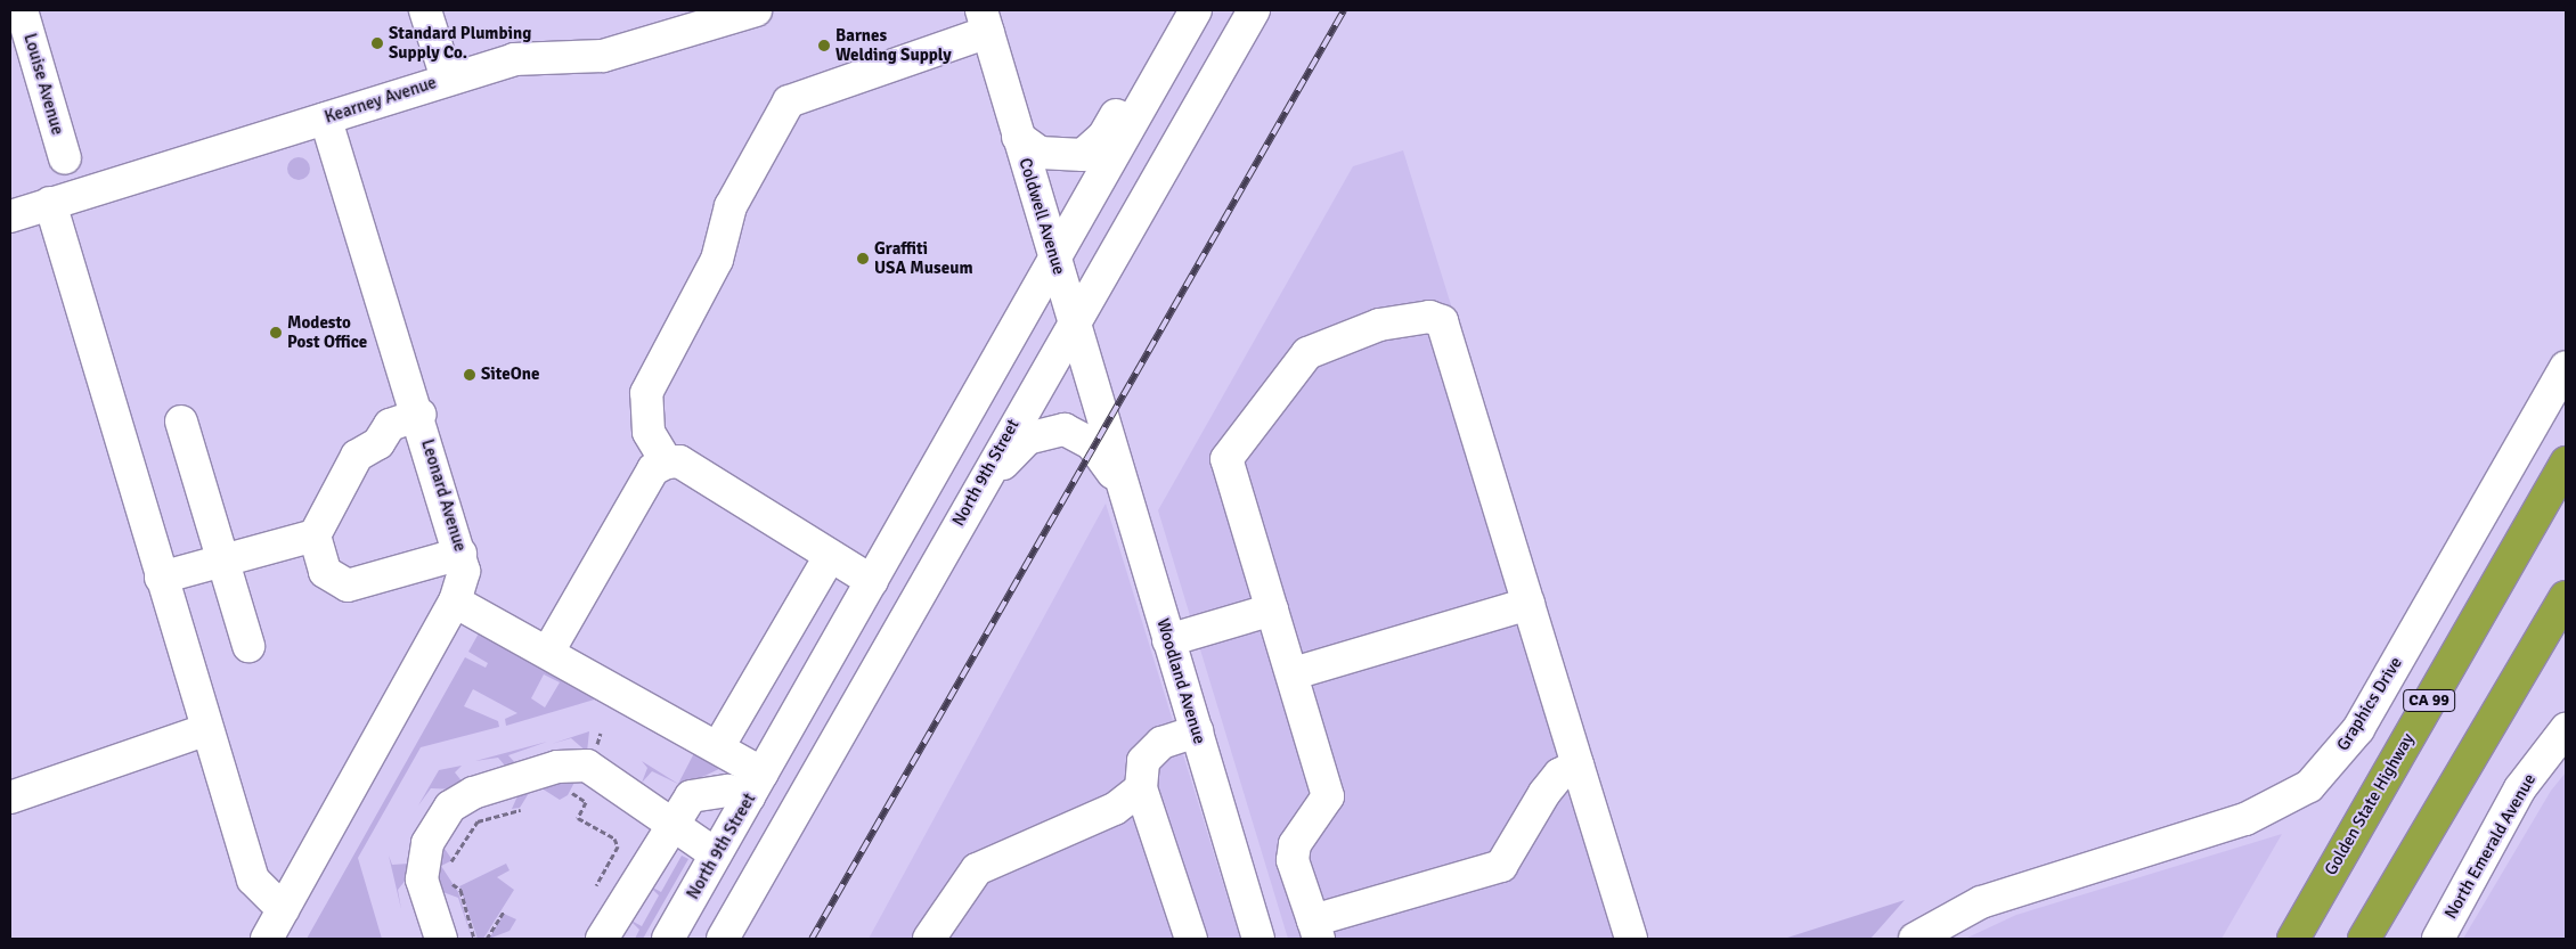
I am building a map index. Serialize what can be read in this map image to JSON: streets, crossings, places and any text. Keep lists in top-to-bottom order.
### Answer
{
  "streets": {
    "highway": ["CA 99", "Golden State Highway"],
    "street": [
      "Louise Avenue",
      "Kearney Avenue",
      "Coldwell Avenue",
      "North 9th Street",
      "Leonard Avenue",
      "Woodland Avenue",
      "Graphics Drive",
      "North Emerald Avenue"
    ]
  },
  "crossings": [
    ["Kearney Avenue", "Leonard Avenue"],
    ["Coldwell Avenue", "North 9th Street"],
    ["Coldwell Avenue", "Woodland Avenue"]
  ],
  "places": [
    "Standard Plumbing Supply Co.",
    "Barnes Welding Supply",
    "Graffiti USA Museum",
    "Modesto Post Office",
    "SiteOne"
  ]
}
